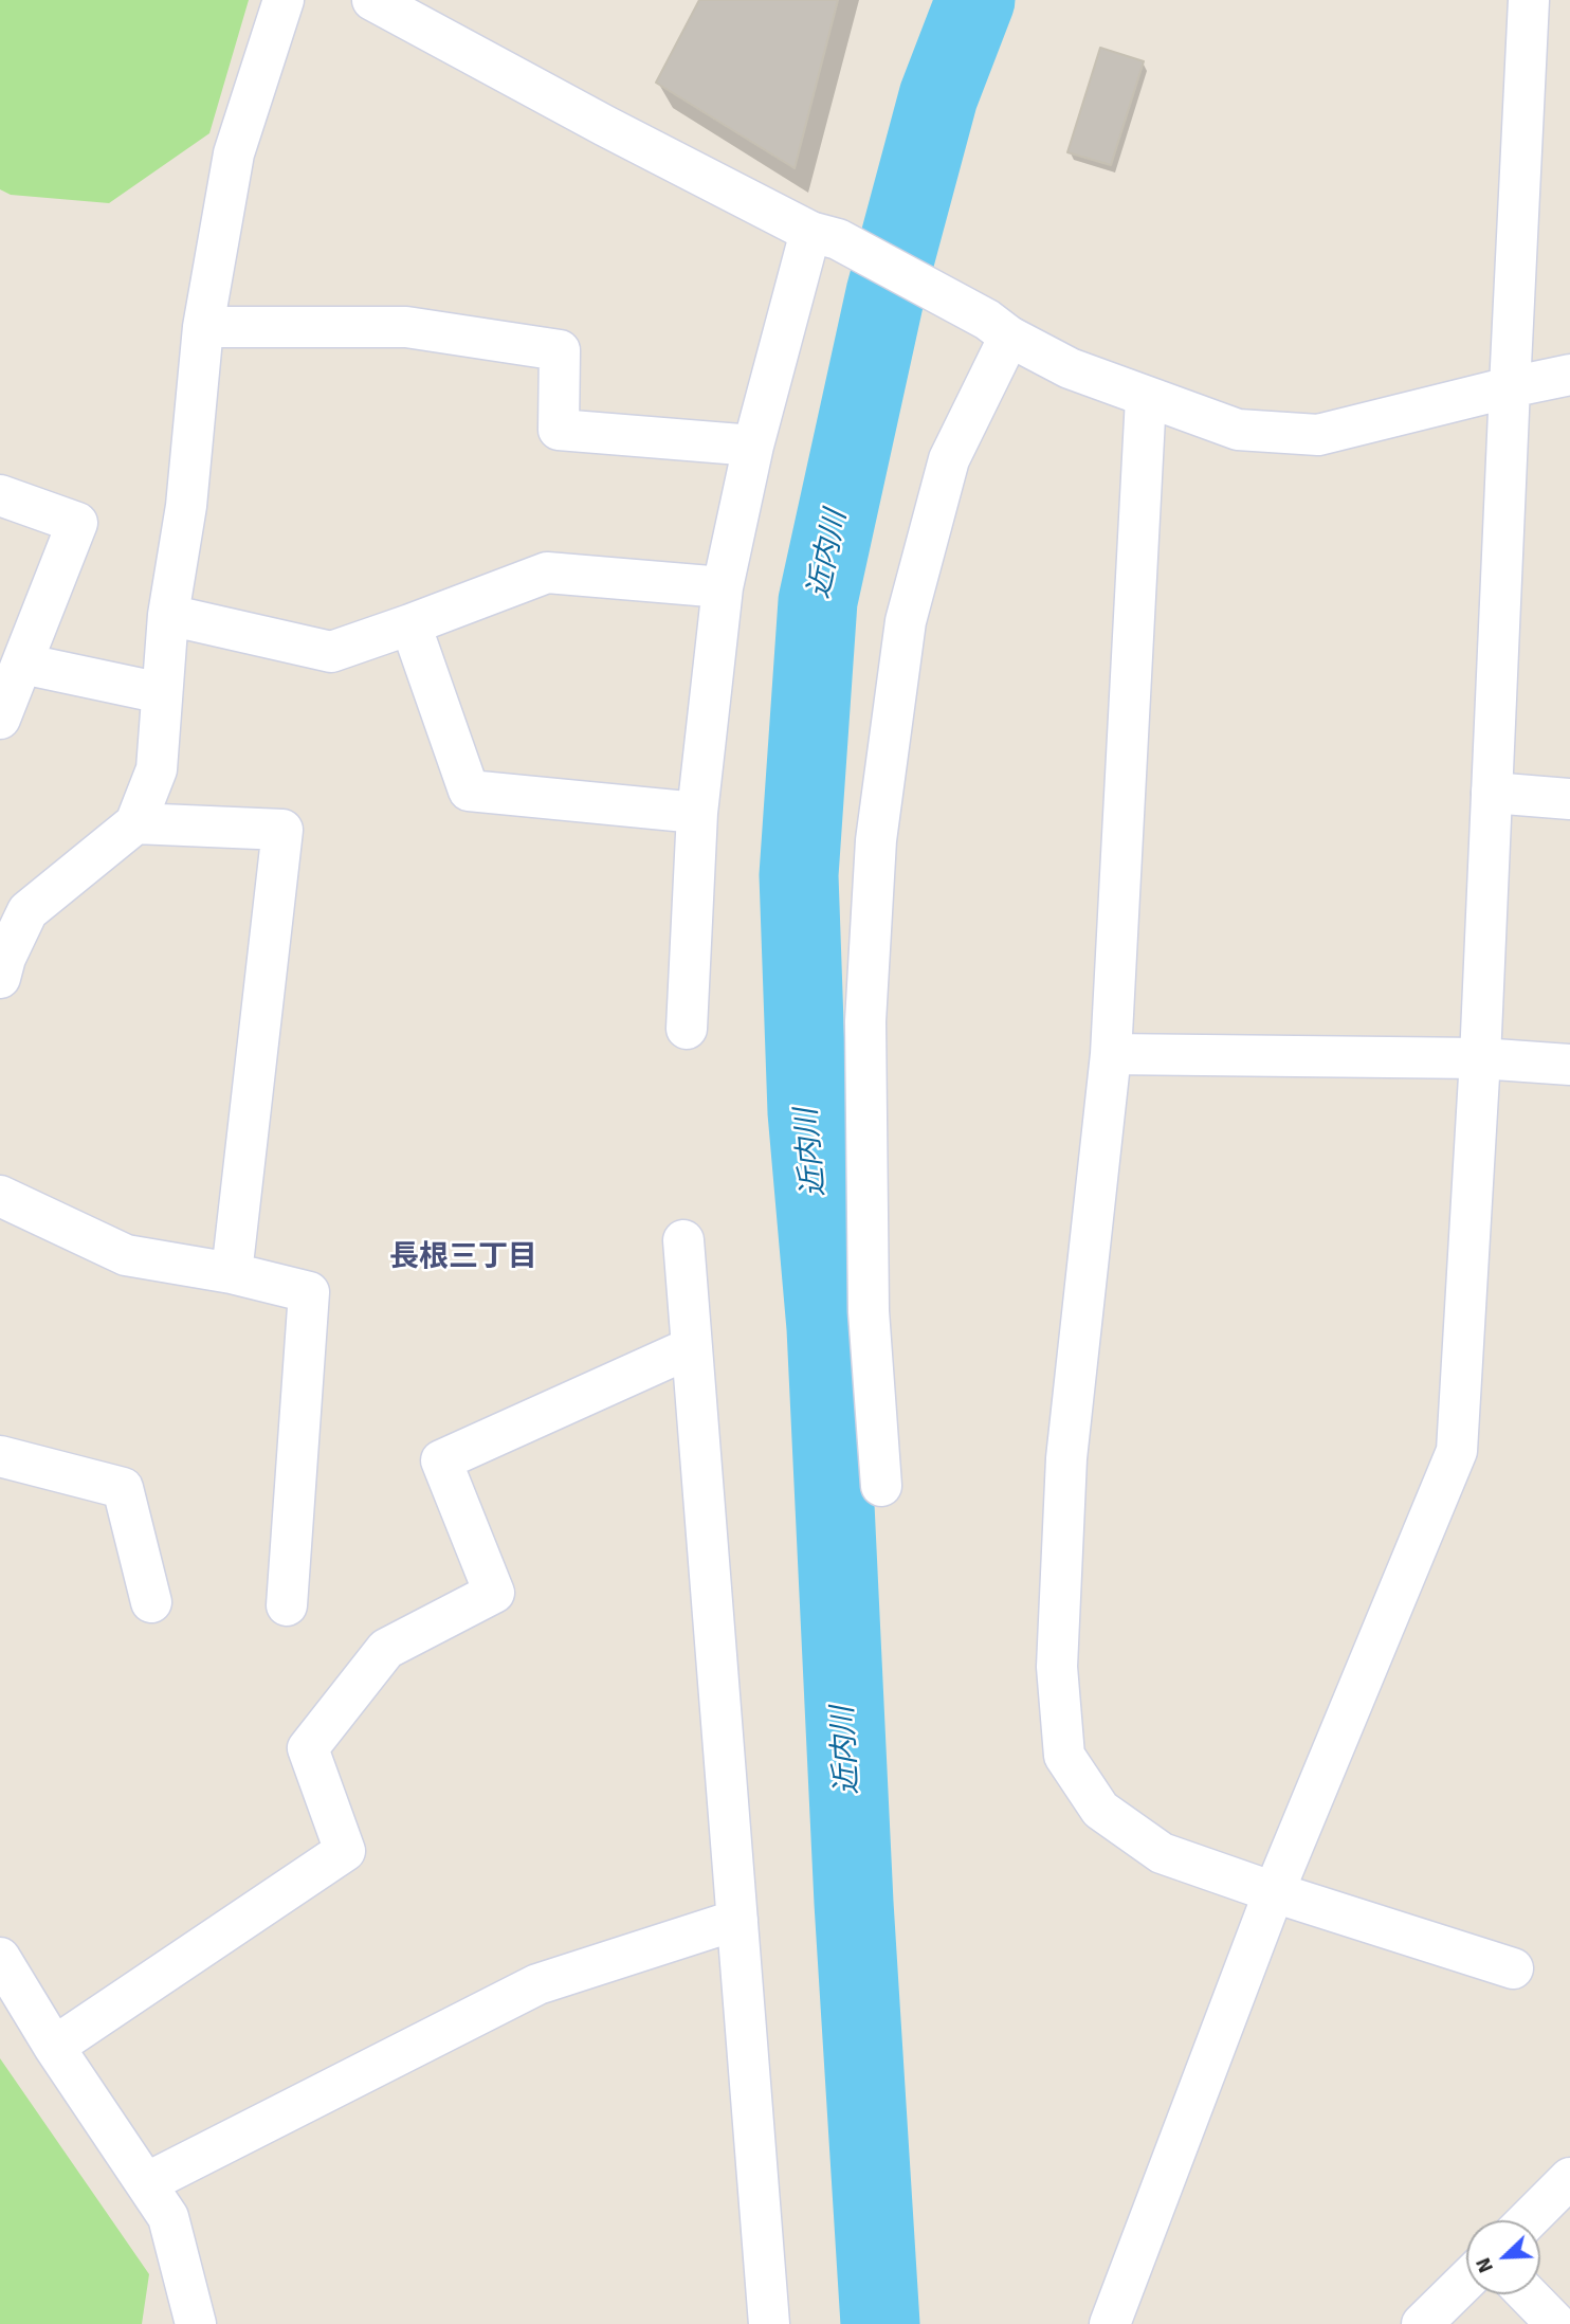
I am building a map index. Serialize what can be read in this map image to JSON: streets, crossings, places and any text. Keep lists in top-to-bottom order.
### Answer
{
  "districts": ["長根三丁目"],
  "water": ["近内川"],
  "north": "bottom left"
}
